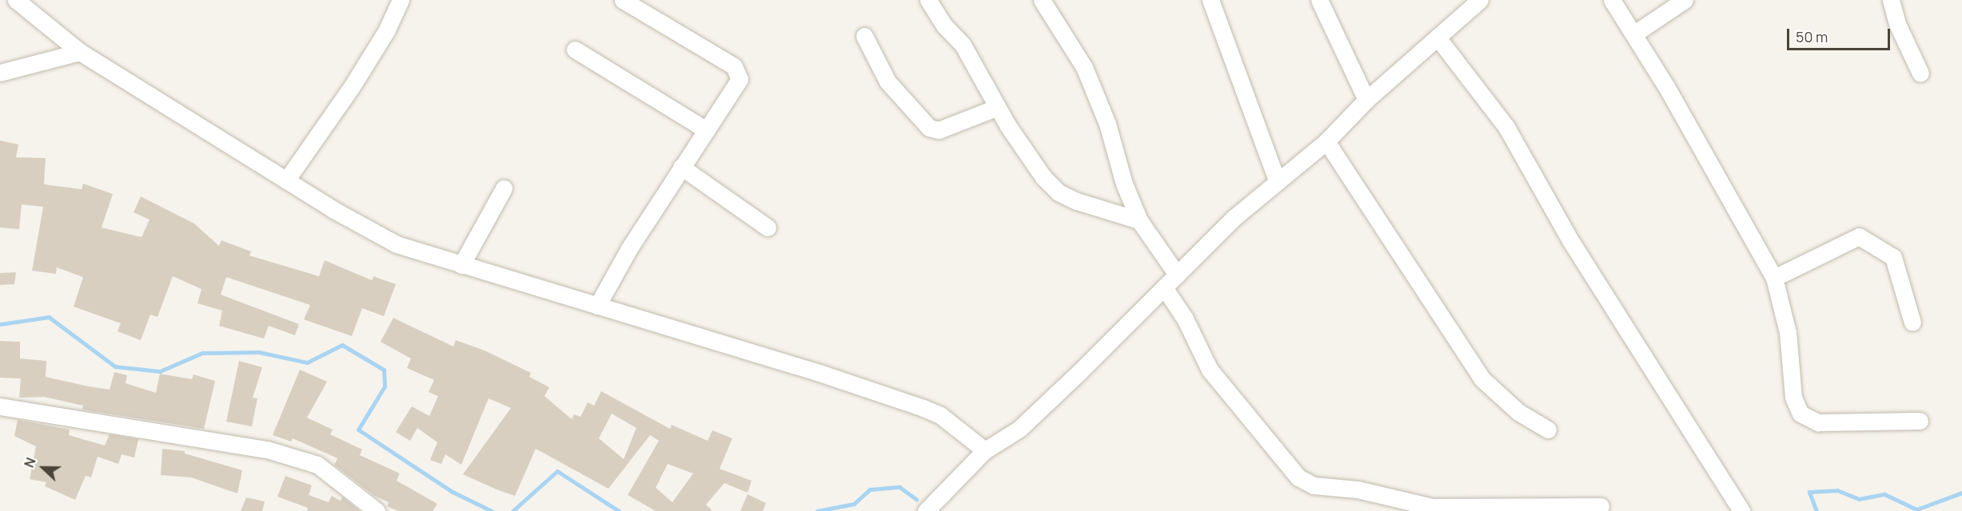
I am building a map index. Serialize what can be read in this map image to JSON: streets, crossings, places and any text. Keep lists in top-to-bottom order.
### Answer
{
  "scale_bar": "50 m",
  "north": "left"
}
